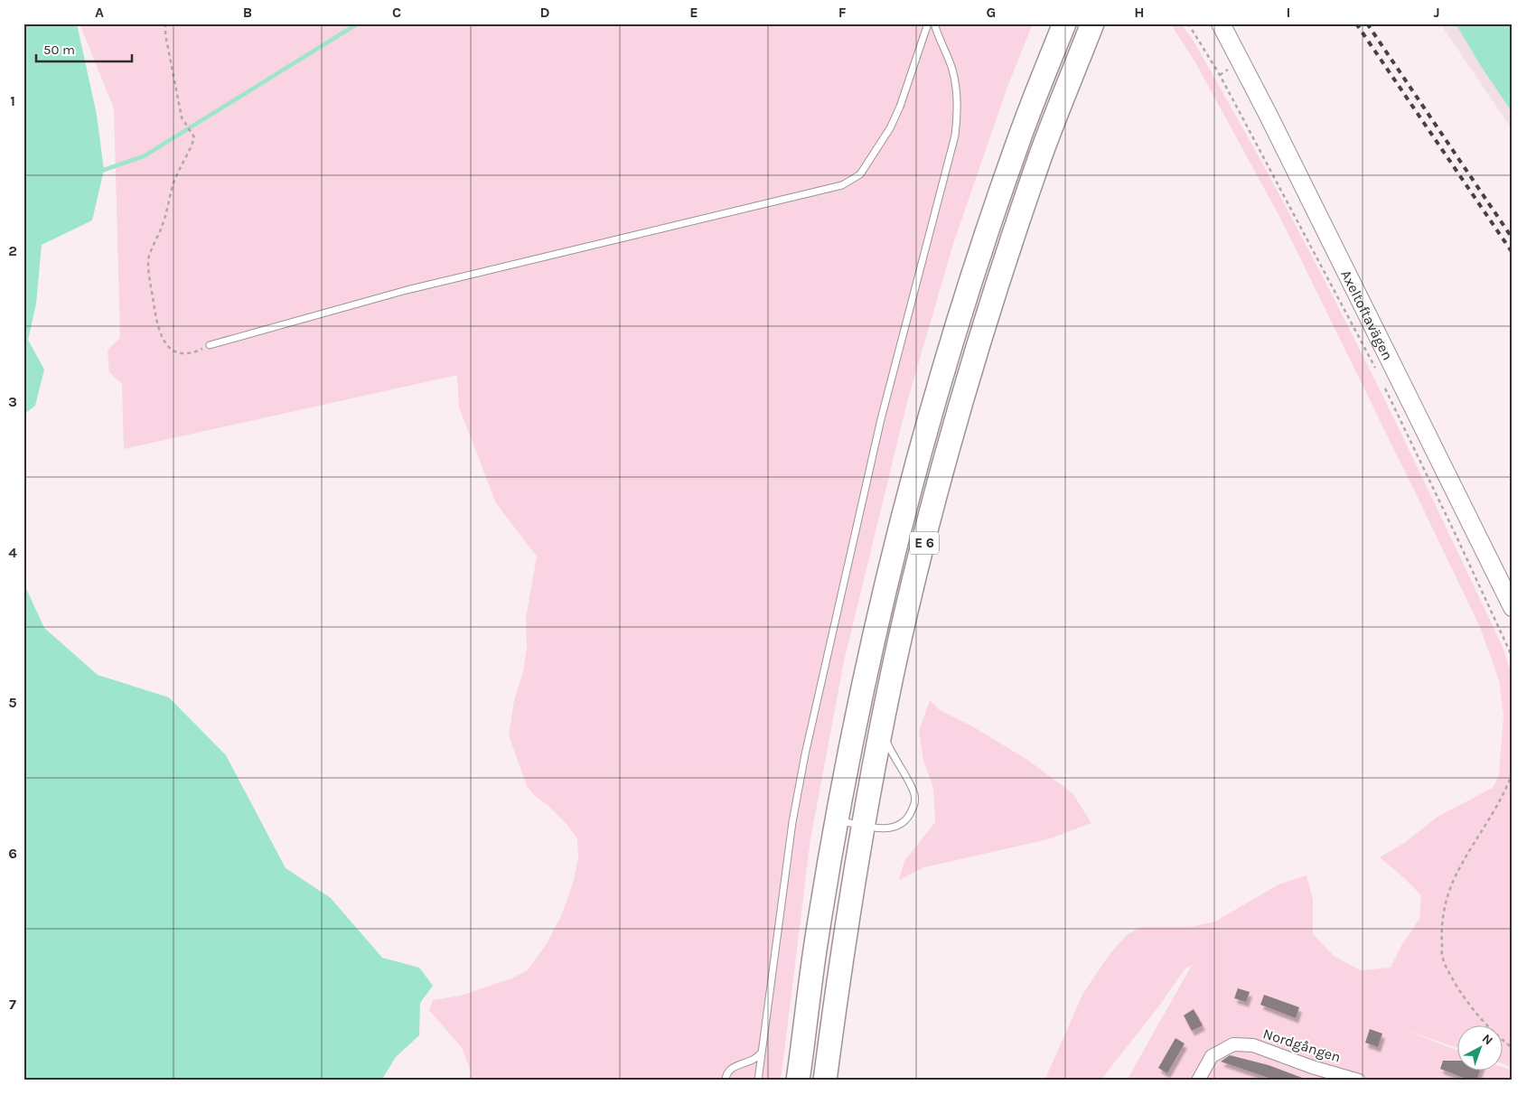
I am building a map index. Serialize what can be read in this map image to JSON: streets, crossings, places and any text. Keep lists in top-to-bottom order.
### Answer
{
  "streets": {
    "highway": ["E 6"],
    "main road": ["Axeltoftavägen"],
    "street": ["Nordgången"]
  },
  "scale_bar": "50 m",
  "north": "top right",
  "grid": {
    "columns": [
      "A",
      "B",
      "C",
      "D",
      "E",
      "F",
      "G",
      "H",
      "I",
      "J"
    ],
    "rows": [
      "1",
      "2",
      "3",
      "4",
      "5",
      "6",
      "7"
    ]
  }
}
